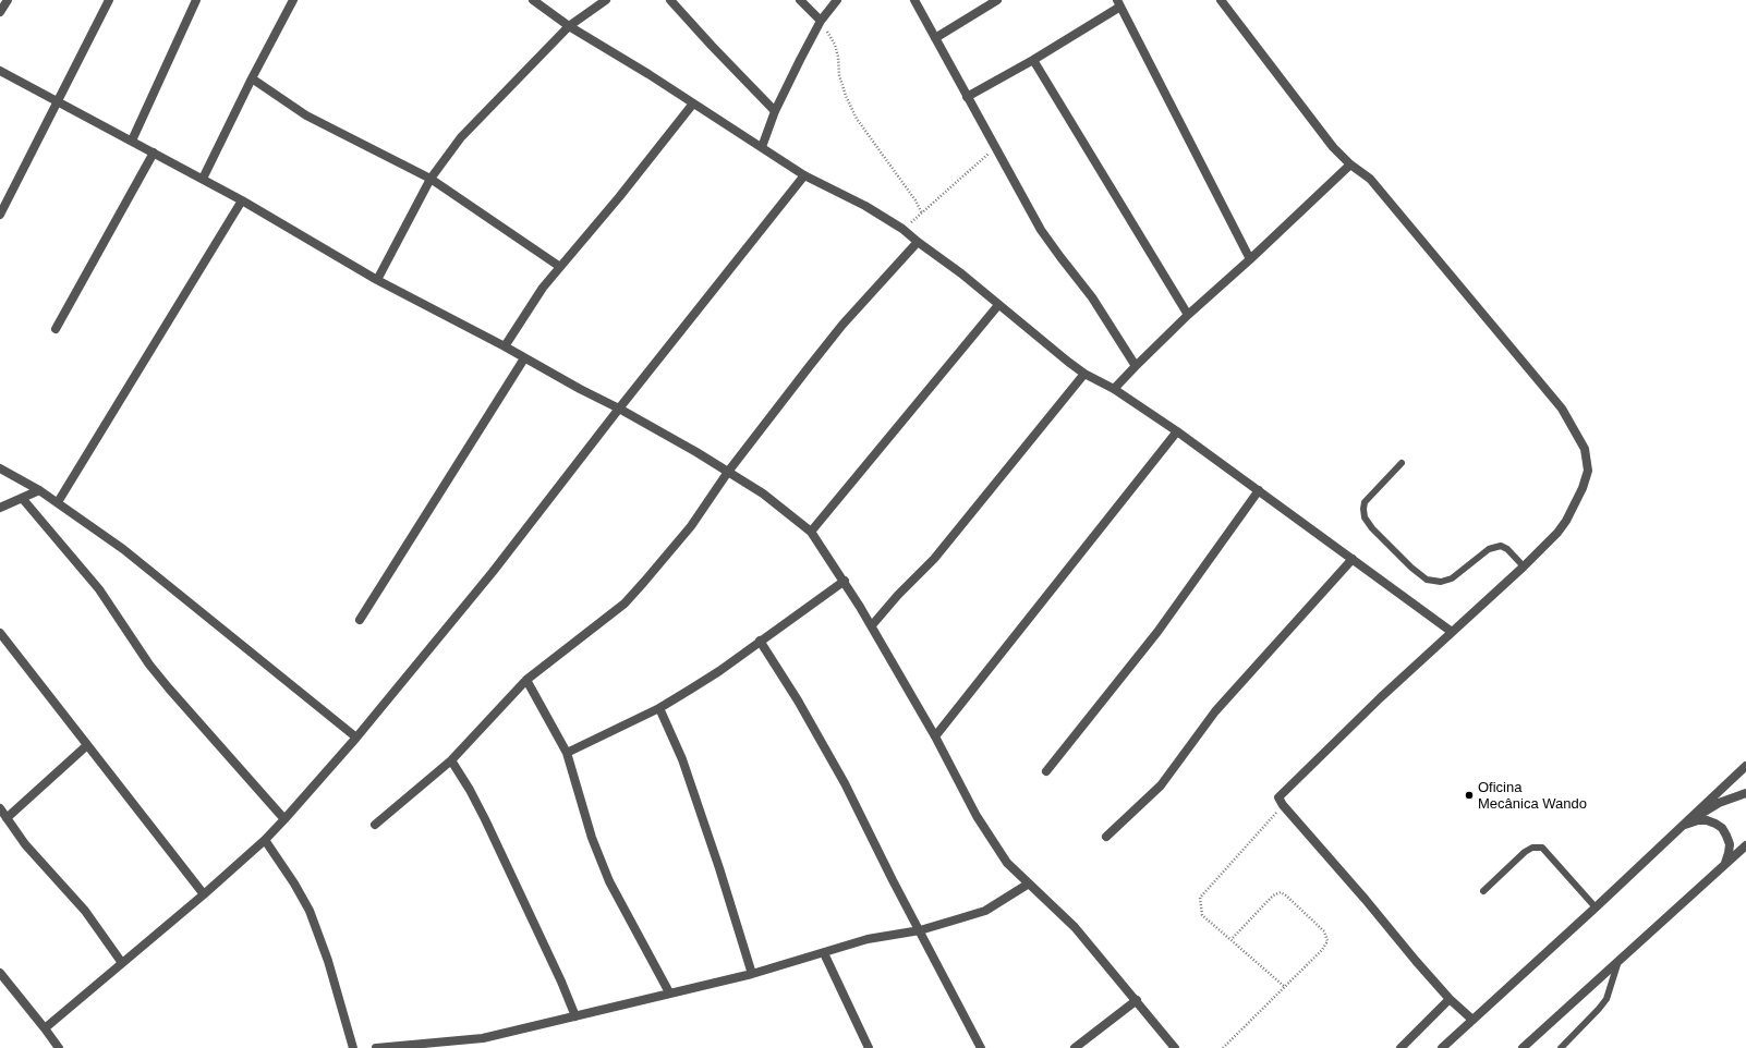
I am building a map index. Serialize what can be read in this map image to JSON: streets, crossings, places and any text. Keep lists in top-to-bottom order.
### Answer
{
  "places": ["Oficina Mecânica Wando"]
}
